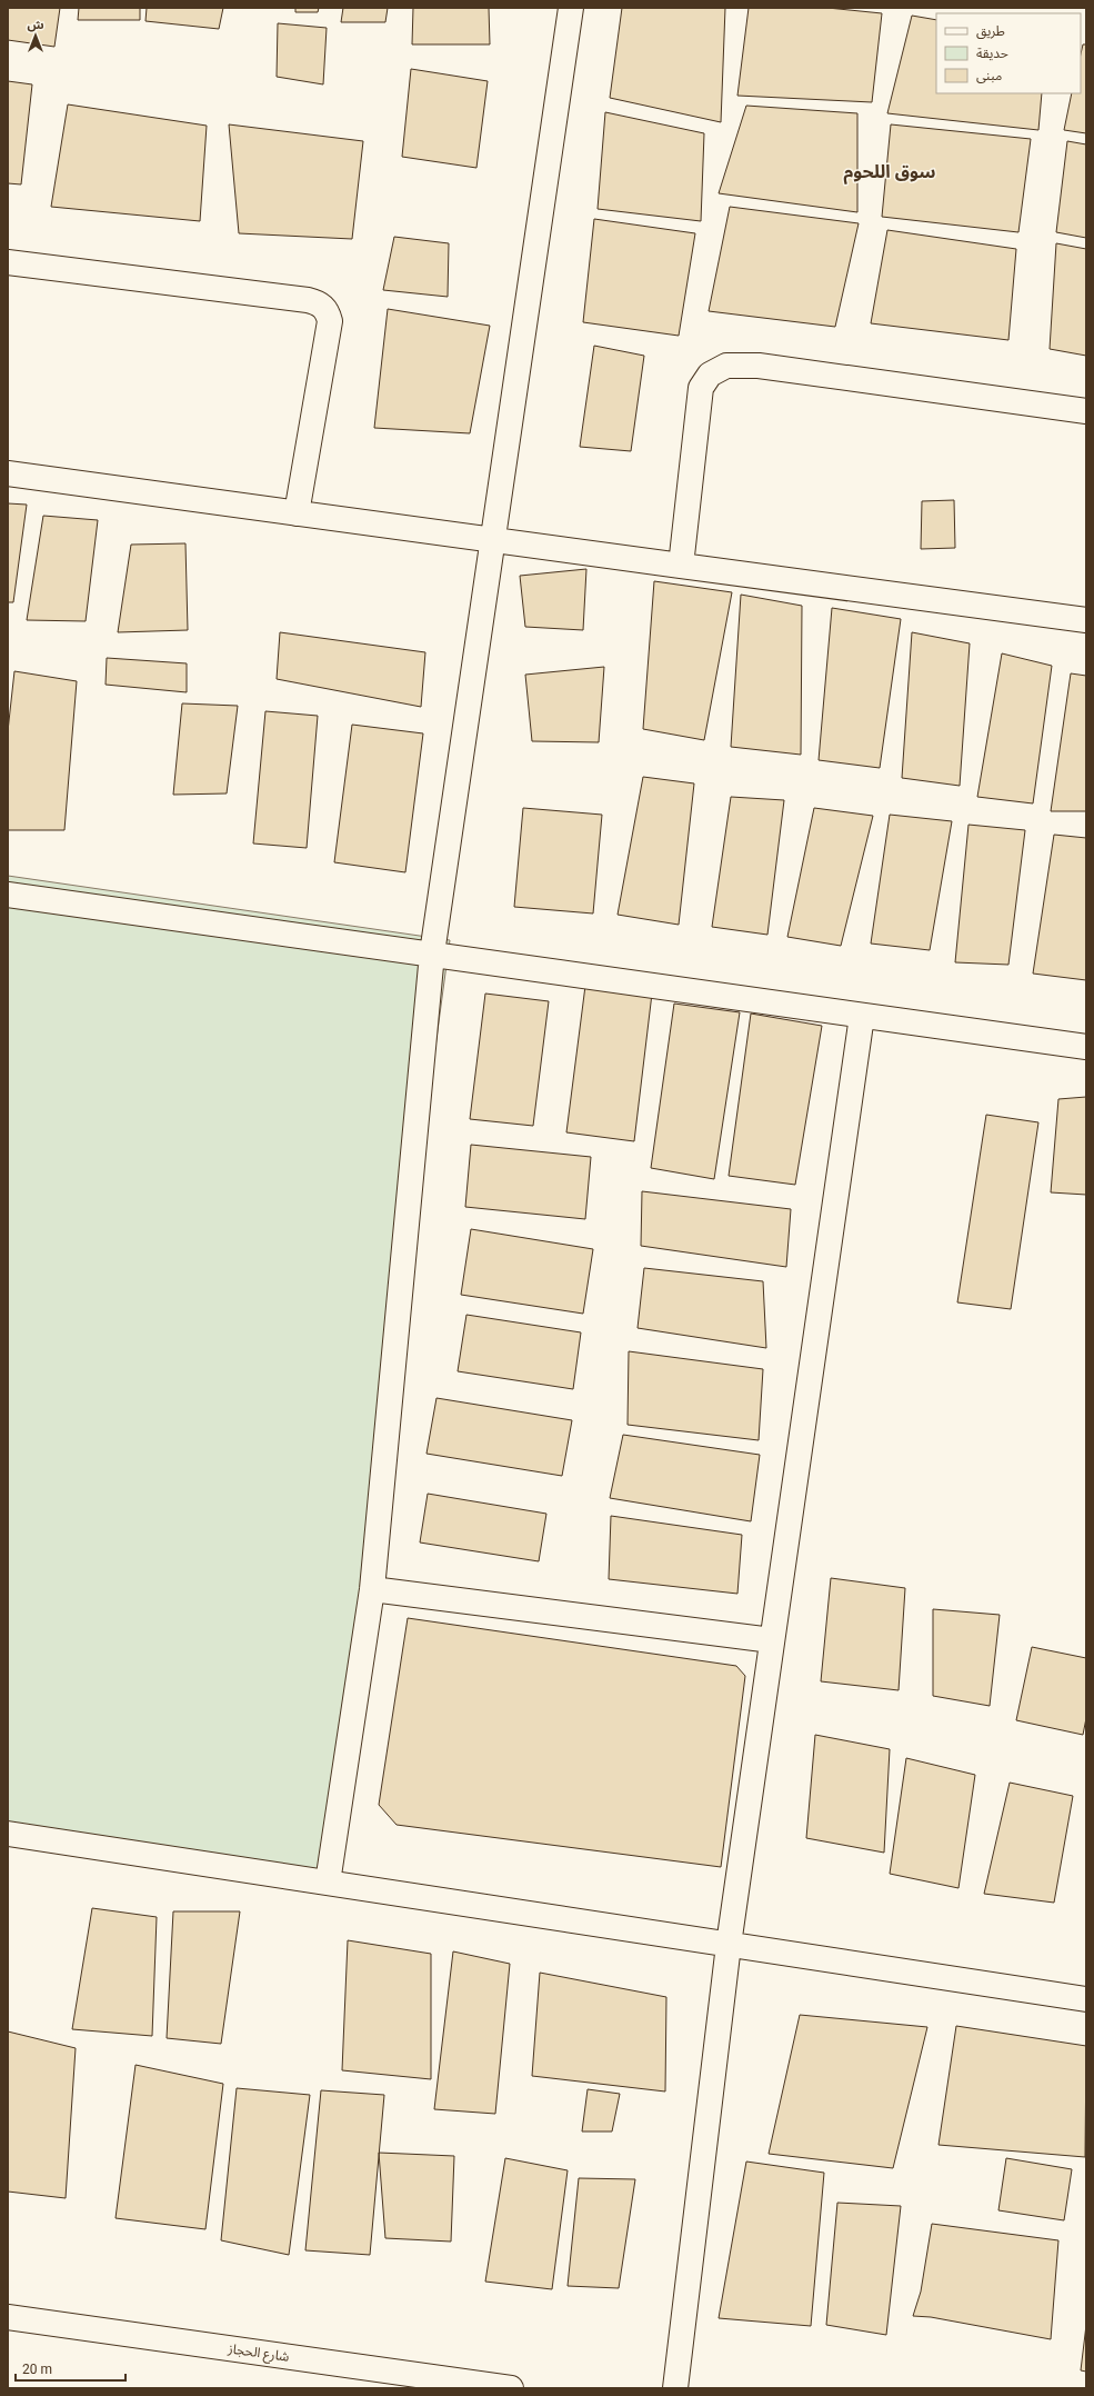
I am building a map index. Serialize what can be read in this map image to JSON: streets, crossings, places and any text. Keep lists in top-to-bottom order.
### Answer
{
  "streets": {
    "street": ["شارع الحجاز"]
  },
  "districts": ["سوق اللحوم"],
  "legend": ["طريق", "حديقة", "مبنى"],
  "scale_bar": "20 m",
  "north": "top"
}
